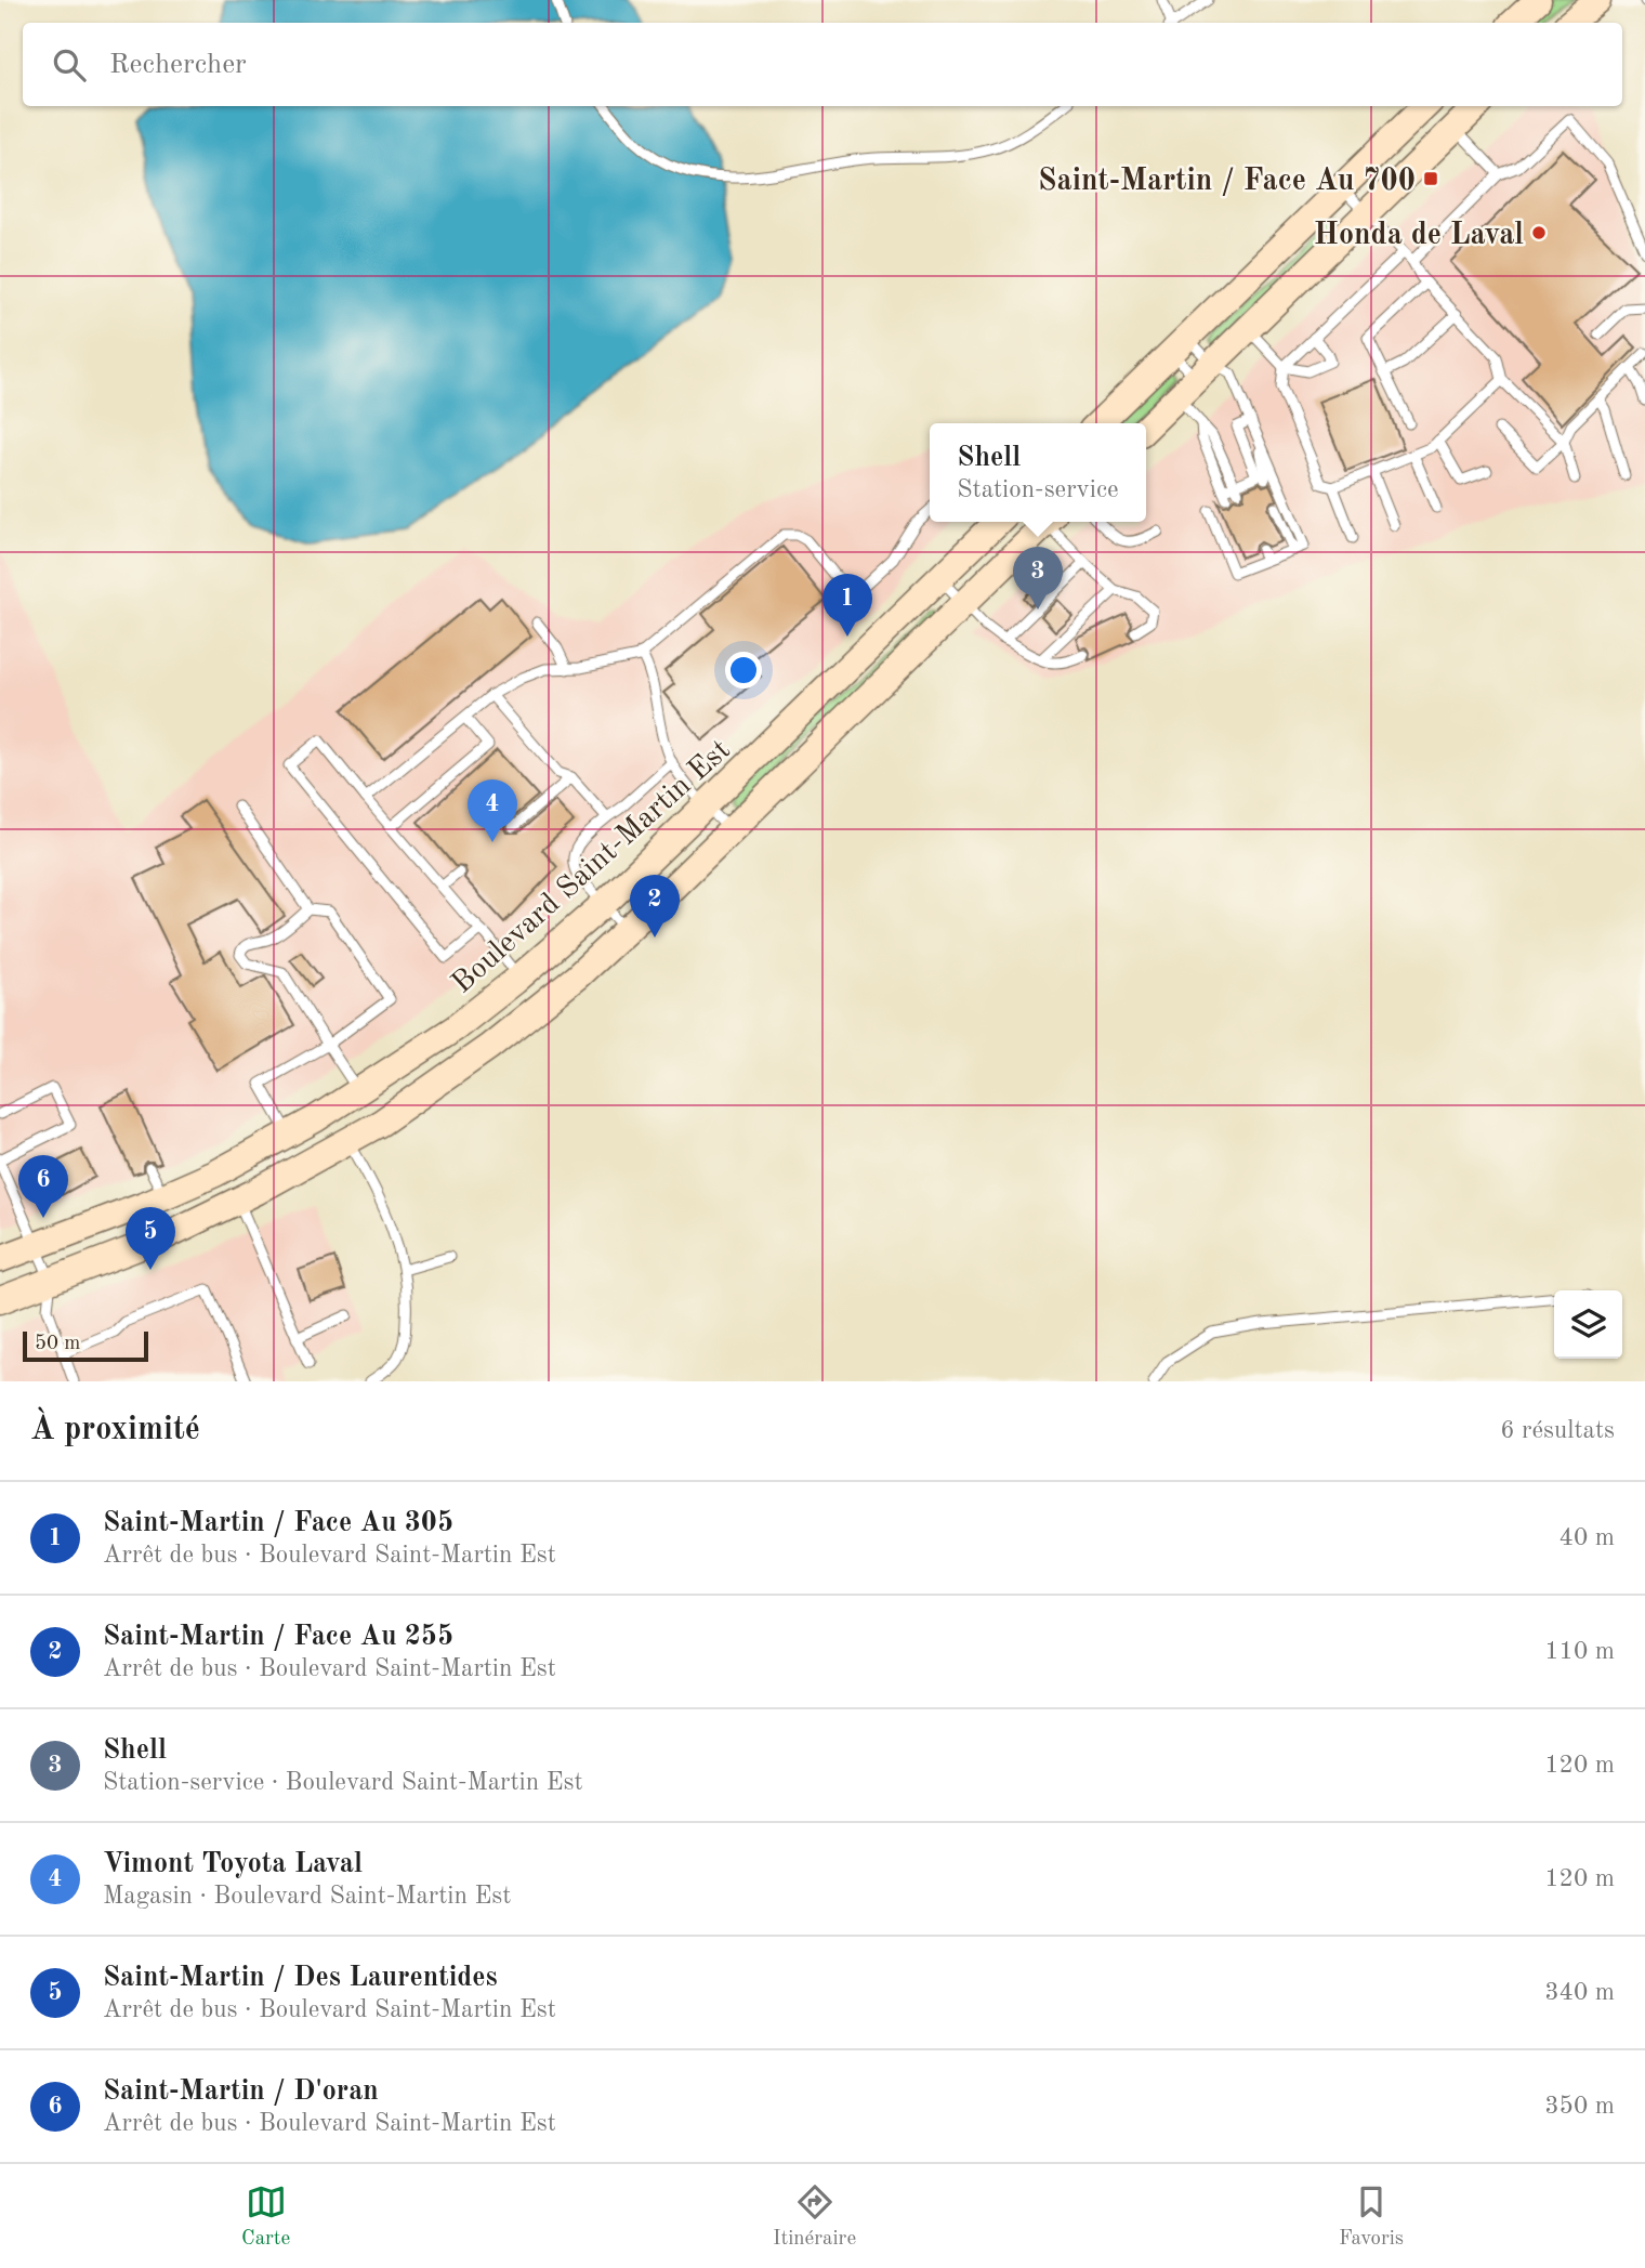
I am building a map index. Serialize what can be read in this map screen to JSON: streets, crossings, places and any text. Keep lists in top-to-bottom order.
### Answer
{
  "streets": {
    "main road": ["Boulevard Saint-Martin Est"]
  },
  "places": {
    "transit": ["Saint-Martin / Face Au 700"],
    "other": ["Honda de Laval"]
  },
  "scale_bar": "50 m",
  "page": {
    "search": "Rechercher",
    "popup": ["Shell", "Station-service"],
    "pins": [
      "3",
      "1",
      "4",
      "2",
      "6",
      "5"
    ],
    "scale": "50 m",
    "heading": ["À proximité", "6 résultats"],
    "list": [
      {
        "mark": "1",
        "name": "Saint-Martin / Face Au 305",
        "note": "Arrêt de bus · Boulevard Saint-Martin Est",
        "value": "40 m"
      },
      {
        "mark": "2",
        "name": "Saint-Martin / Face Au 255",
        "note": "Arrêt de bus · Boulevard Saint-Martin Est",
        "value": "110 m"
      },
      {
        "mark": "3",
        "name": "Shell",
        "note": "Station-service · Boulevard Saint-Martin Est",
        "value": "120 m"
      },
      {
        "mark": "4",
        "name": "Vimont Toyota Laval",
        "note": "Magasin · Boulevard Saint-Martin Est",
        "value": "120 m"
      },
      {
        "mark": "5",
        "name": "Saint-Martin / Des Laurentides",
        "note": "Arrêt de bus · Boulevard Saint-Martin Est",
        "value": "340 m"
      },
      {
        "mark": "6",
        "name": "Saint-Martin / D'oran",
        "note": "Arrêt de bus · Boulevard Saint-Martin Est",
        "value": "350 m"
      }
    ],
    "nav": ["Carte", "Itinéraire", "Favoris"]
  }
}
